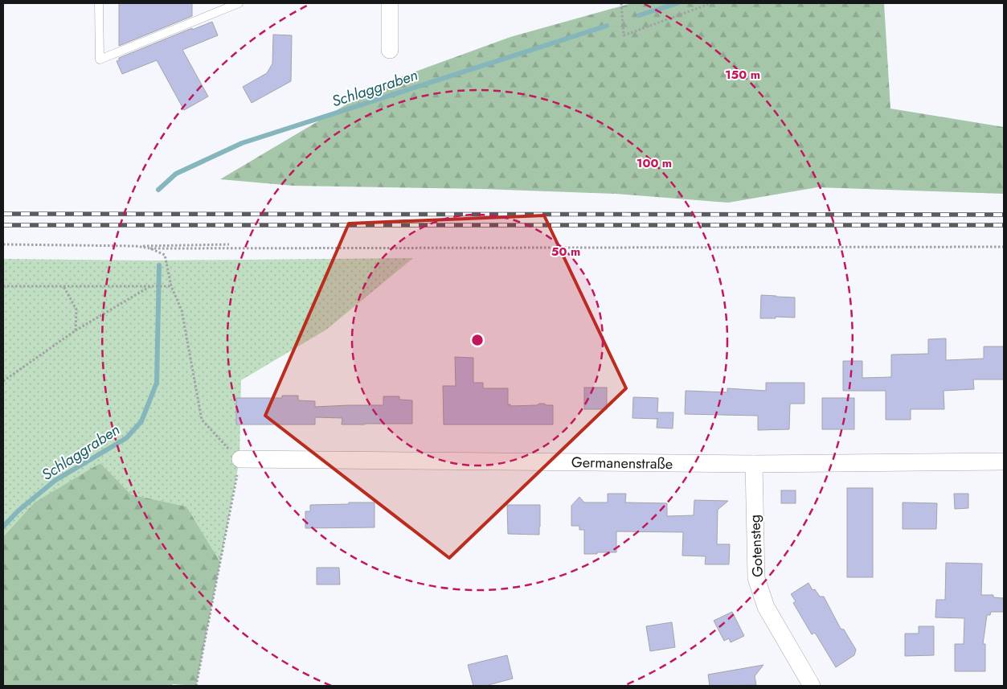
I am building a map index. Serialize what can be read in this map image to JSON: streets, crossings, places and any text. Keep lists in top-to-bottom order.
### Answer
{
  "streets": {
    "street": ["Germanenstraße", "Gotensteg"]
  },
  "crossings": [
    ["Germanenstraße", "Gotensteg"]
  ],
  "water": ["Schlaggraben"],
  "rings": ["150 m", "100 m", "50 m"]
}
